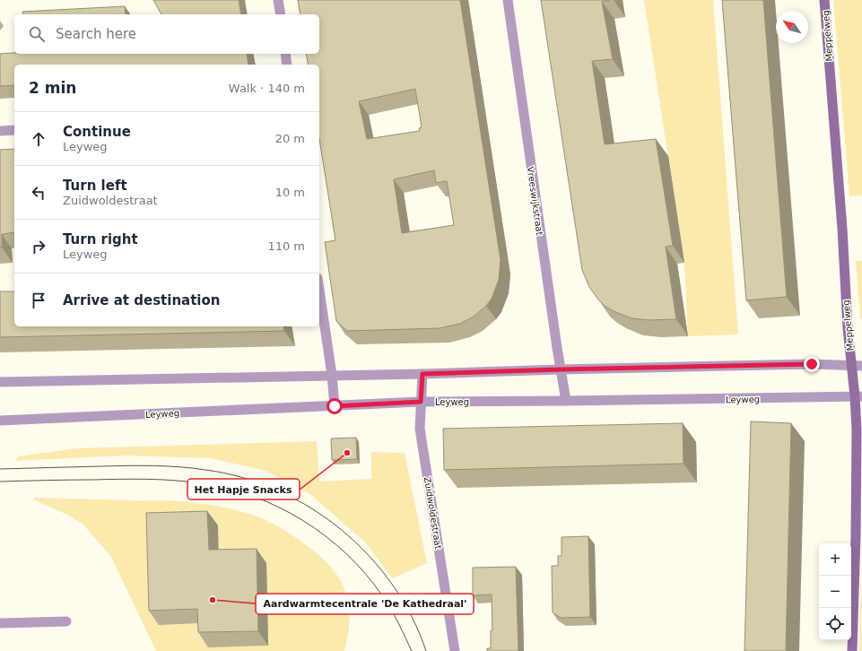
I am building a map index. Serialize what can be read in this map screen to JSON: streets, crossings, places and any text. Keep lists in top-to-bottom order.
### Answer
{
  "streets": {
    "main road": ["Meppelweg"],
    "street": ["Vreeswijkstraat", "Leyweg", "Zuidwoldestraat"]
  },
  "crossings": [
    ["Meppelweg", "Leyweg"],
    ["Vreeswijkstraat", "Leyweg"],
    ["Leyweg", "Zuidwoldestraat"]
  ],
  "places": ["Het Hapje Snacks", "Aardwarmtecentrale 'De Kathedraal'"],
  "north": "top left",
  "page": {
    "search": "Search here",
    "heading": ["2 min", "Walk · 140 m"],
    "list": [
      ["Continue", "Leyweg", "20 m"],
      ["Turn left", "Zuidwoldestraat", "10 m"],
      ["Turn right", "Leyweg", "110 m"],
      "Arrive at destination"
    ],
    "map_buttons": ["+", "−"]
  }
}
